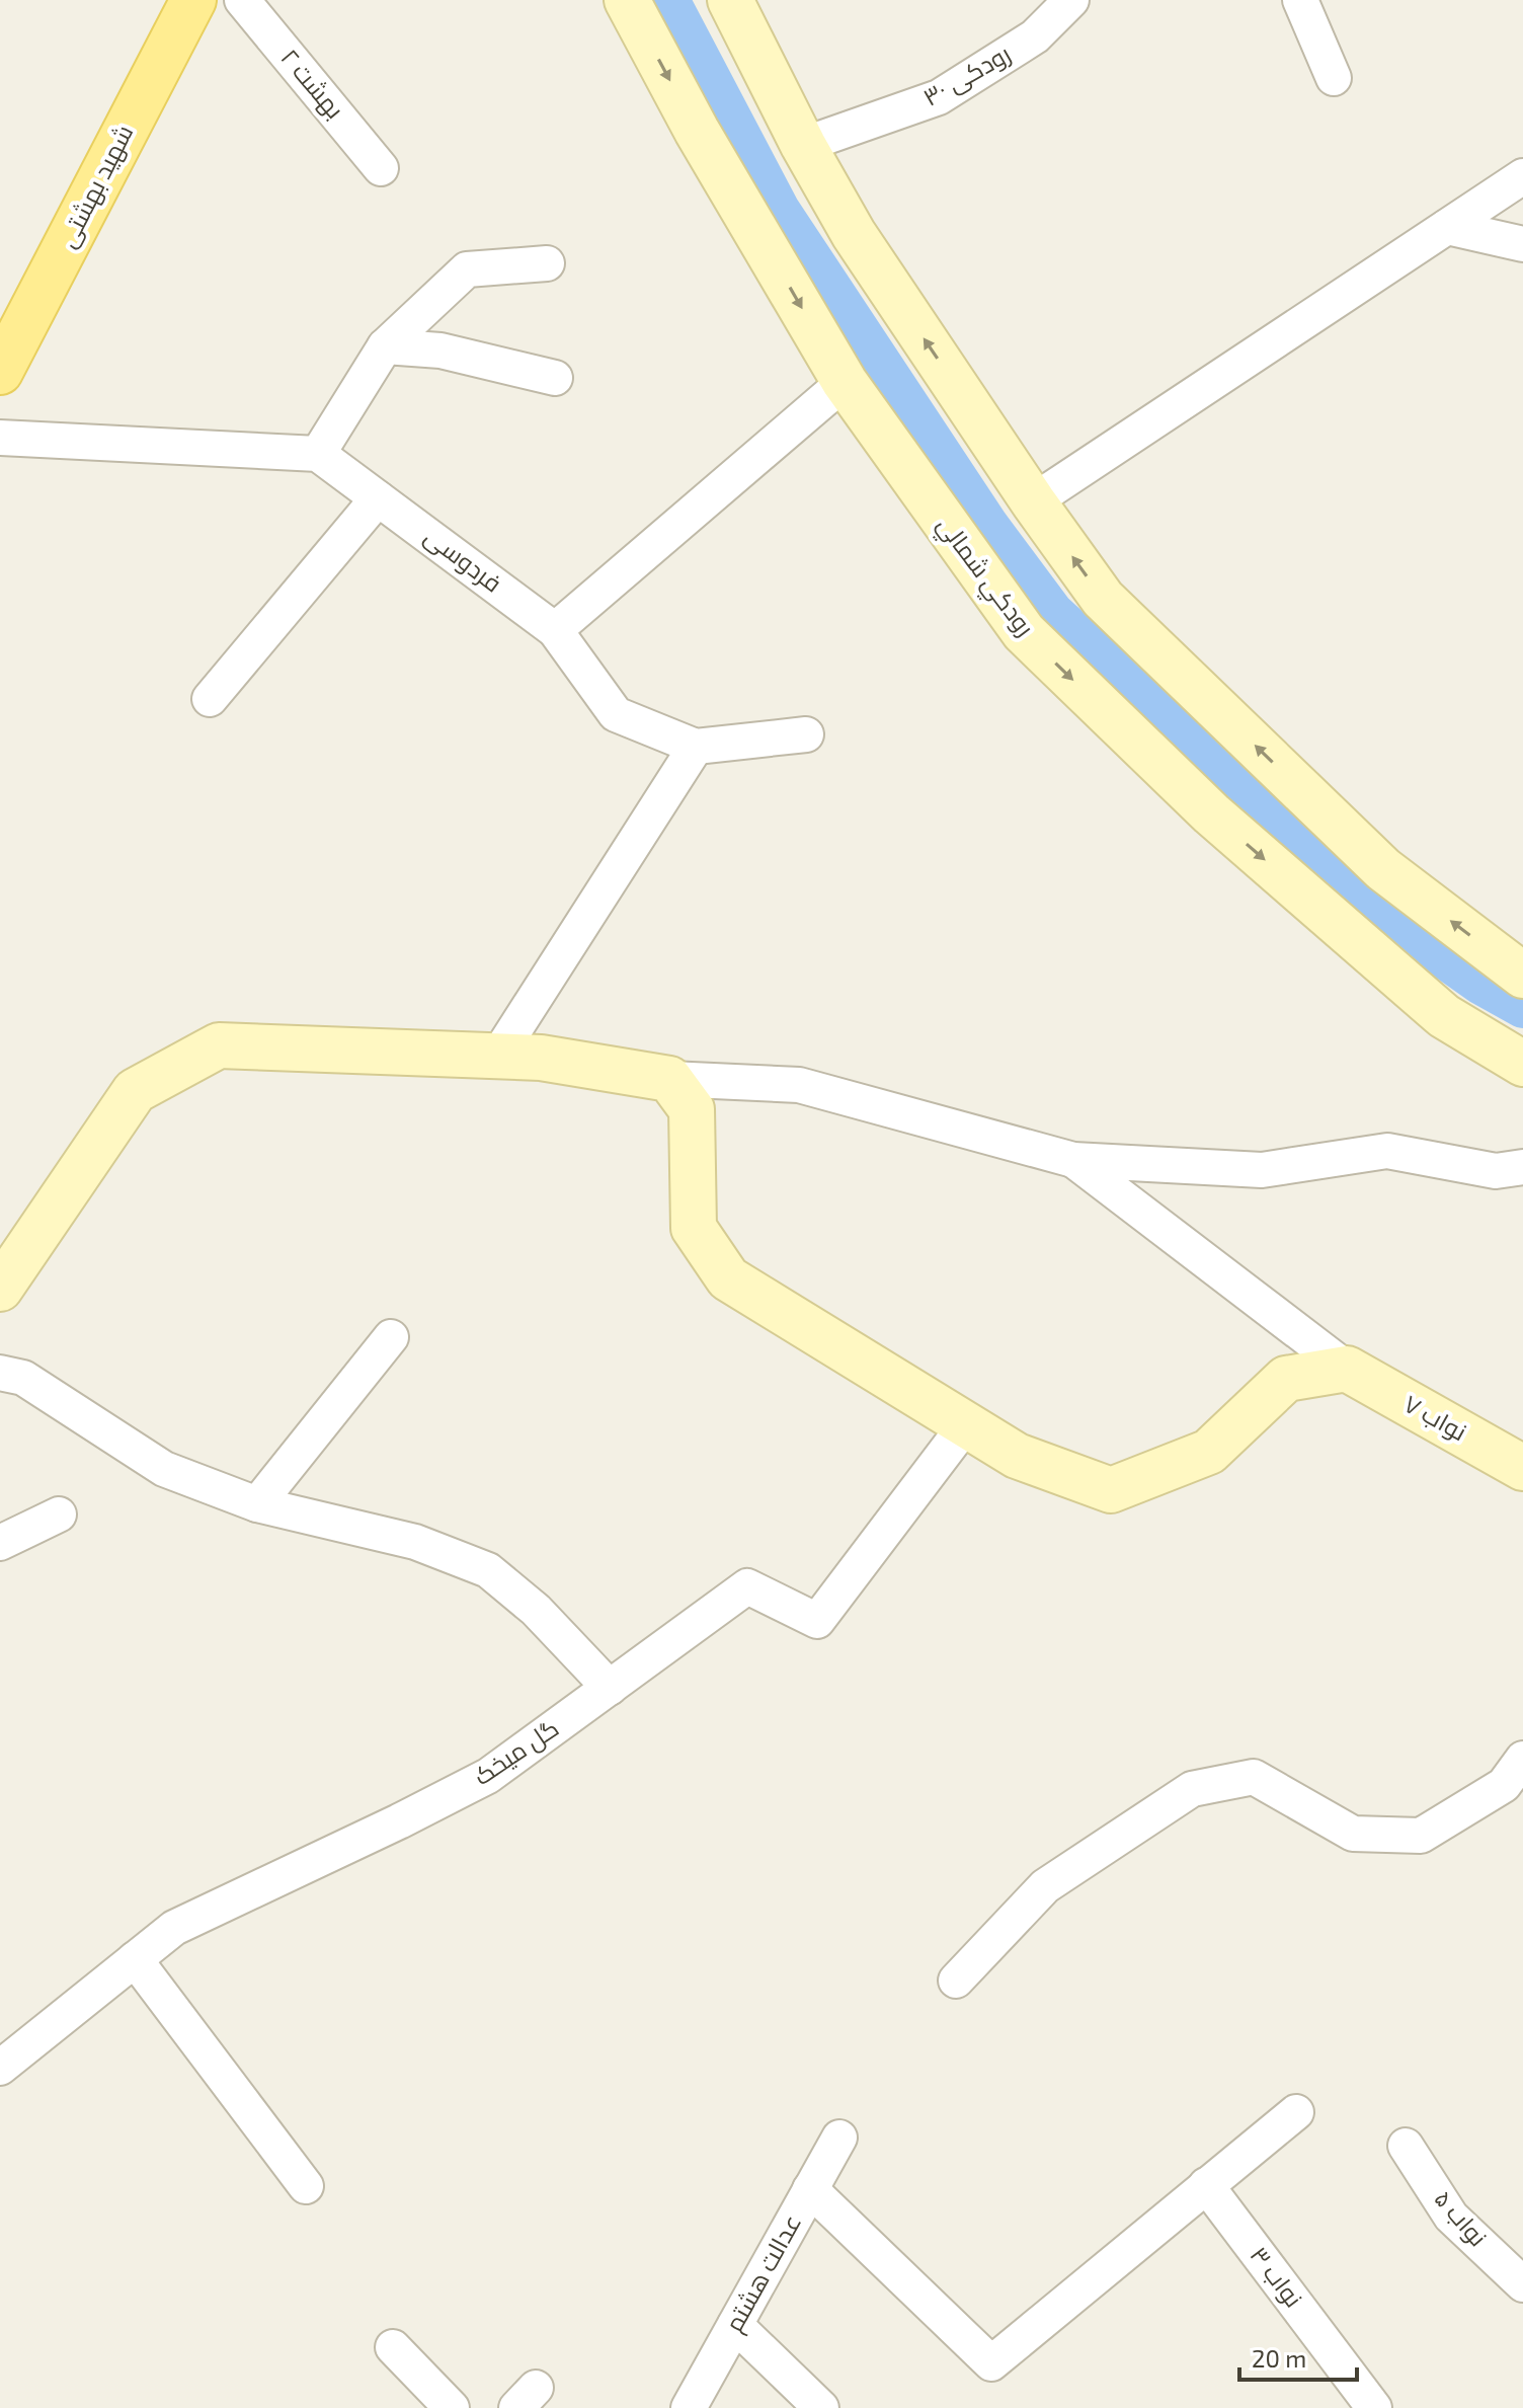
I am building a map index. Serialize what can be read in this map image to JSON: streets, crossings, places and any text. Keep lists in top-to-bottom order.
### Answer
{
  "streets": {
    "main road": ["شهید بهشتی"],
    "street": [
      "رودکی ۳۰",
      "بهشت ۲",
      "فردوسی",
      "رودکي شمالي",
      "نواب ۷",
      "گل میخک",
      "نواب ۵",
      "عدالت هشتم",
      "نواب ۳"
    ]
  },
  "scale_bar": "20 m"
}
